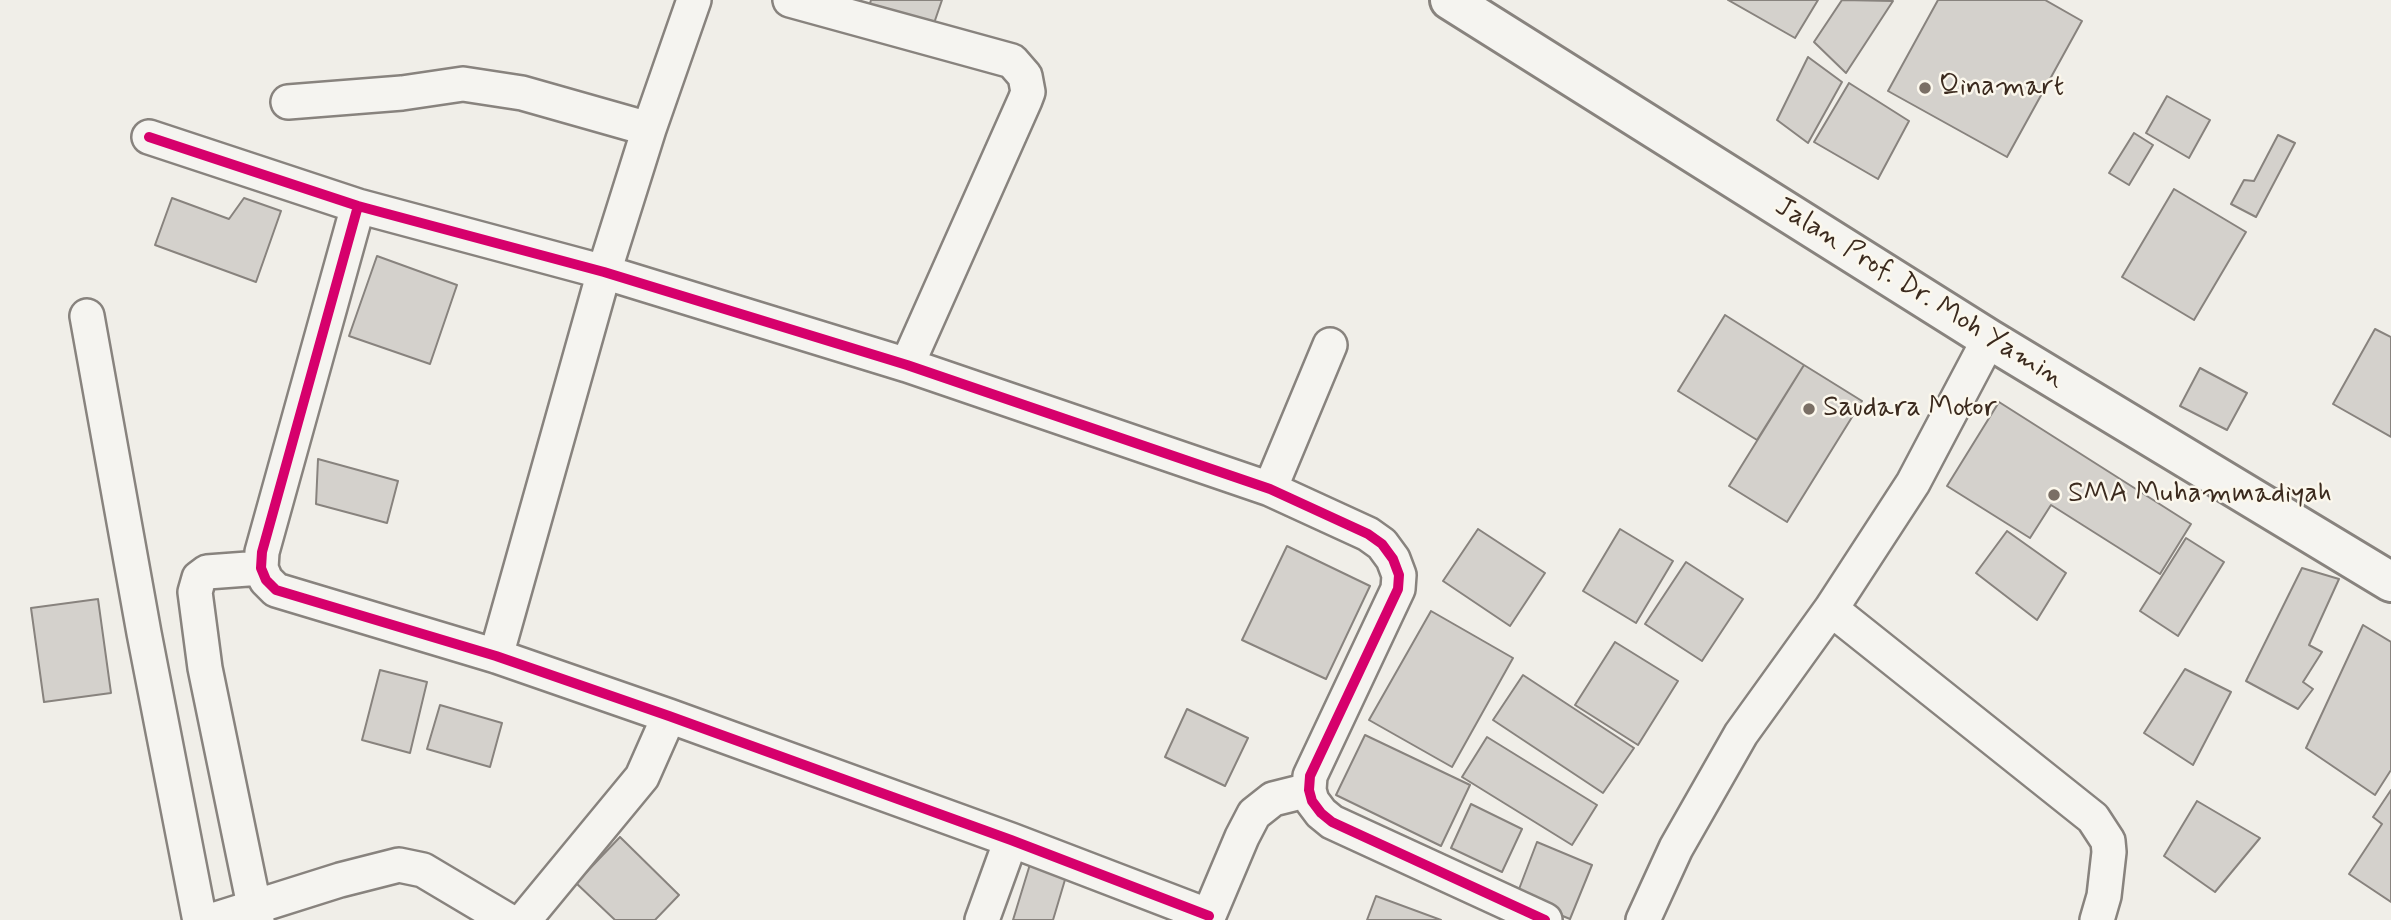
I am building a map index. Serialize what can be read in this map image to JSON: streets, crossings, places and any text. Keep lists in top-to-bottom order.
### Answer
{
  "streets": {
    "street": ["Jalan Prof. Dr. Moh Yamin"]
  },
  "places": ["Qinamart", "Saudara Motor", "SMA Muhammadiyah"]
}
